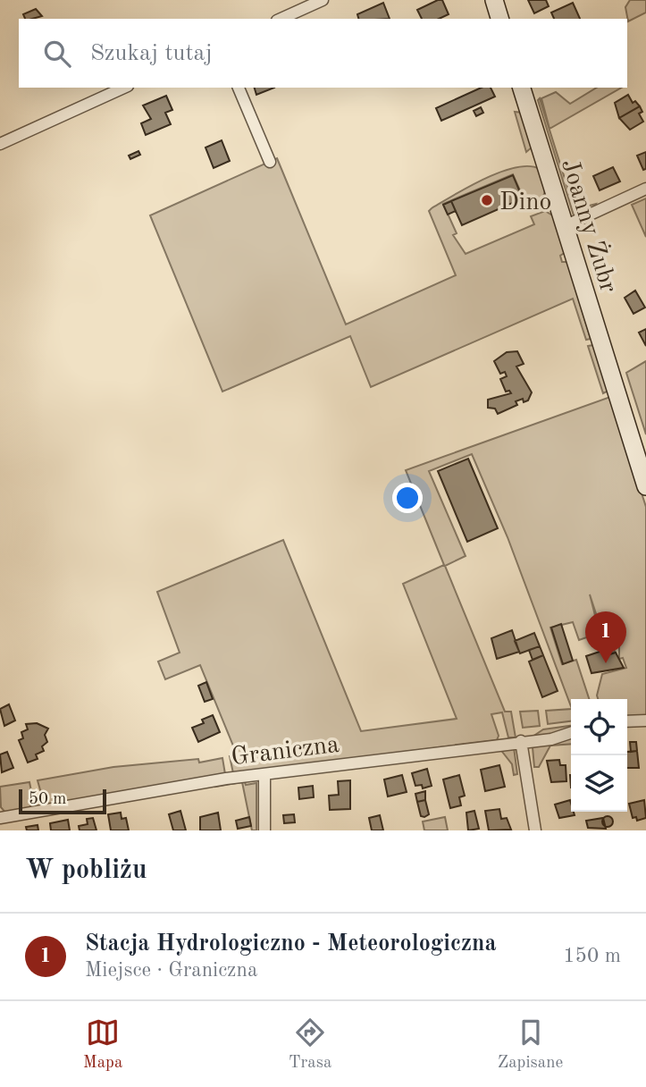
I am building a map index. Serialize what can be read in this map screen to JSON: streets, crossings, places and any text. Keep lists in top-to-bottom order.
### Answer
{
  "streets": {
    "street": ["Joanny Żubr", "Graniczna"]
  },
  "places": ["Dino"],
  "scale_bar": "50 m",
  "page": {
    "search": "Szukaj tutaj",
    "pins": "1",
    "scale": "50 m",
    "heading": "W pobliżu",
    "list": [
      {
        "mark": "1",
        "name": "Stacja Hydrologiczno - Meteorologiczna",
        "note": "Miejsce · Graniczna",
        "value": "150 m"
      }
    ],
    "nav": ["Mapa", "Trasa", "Zapisane"]
  }
}
